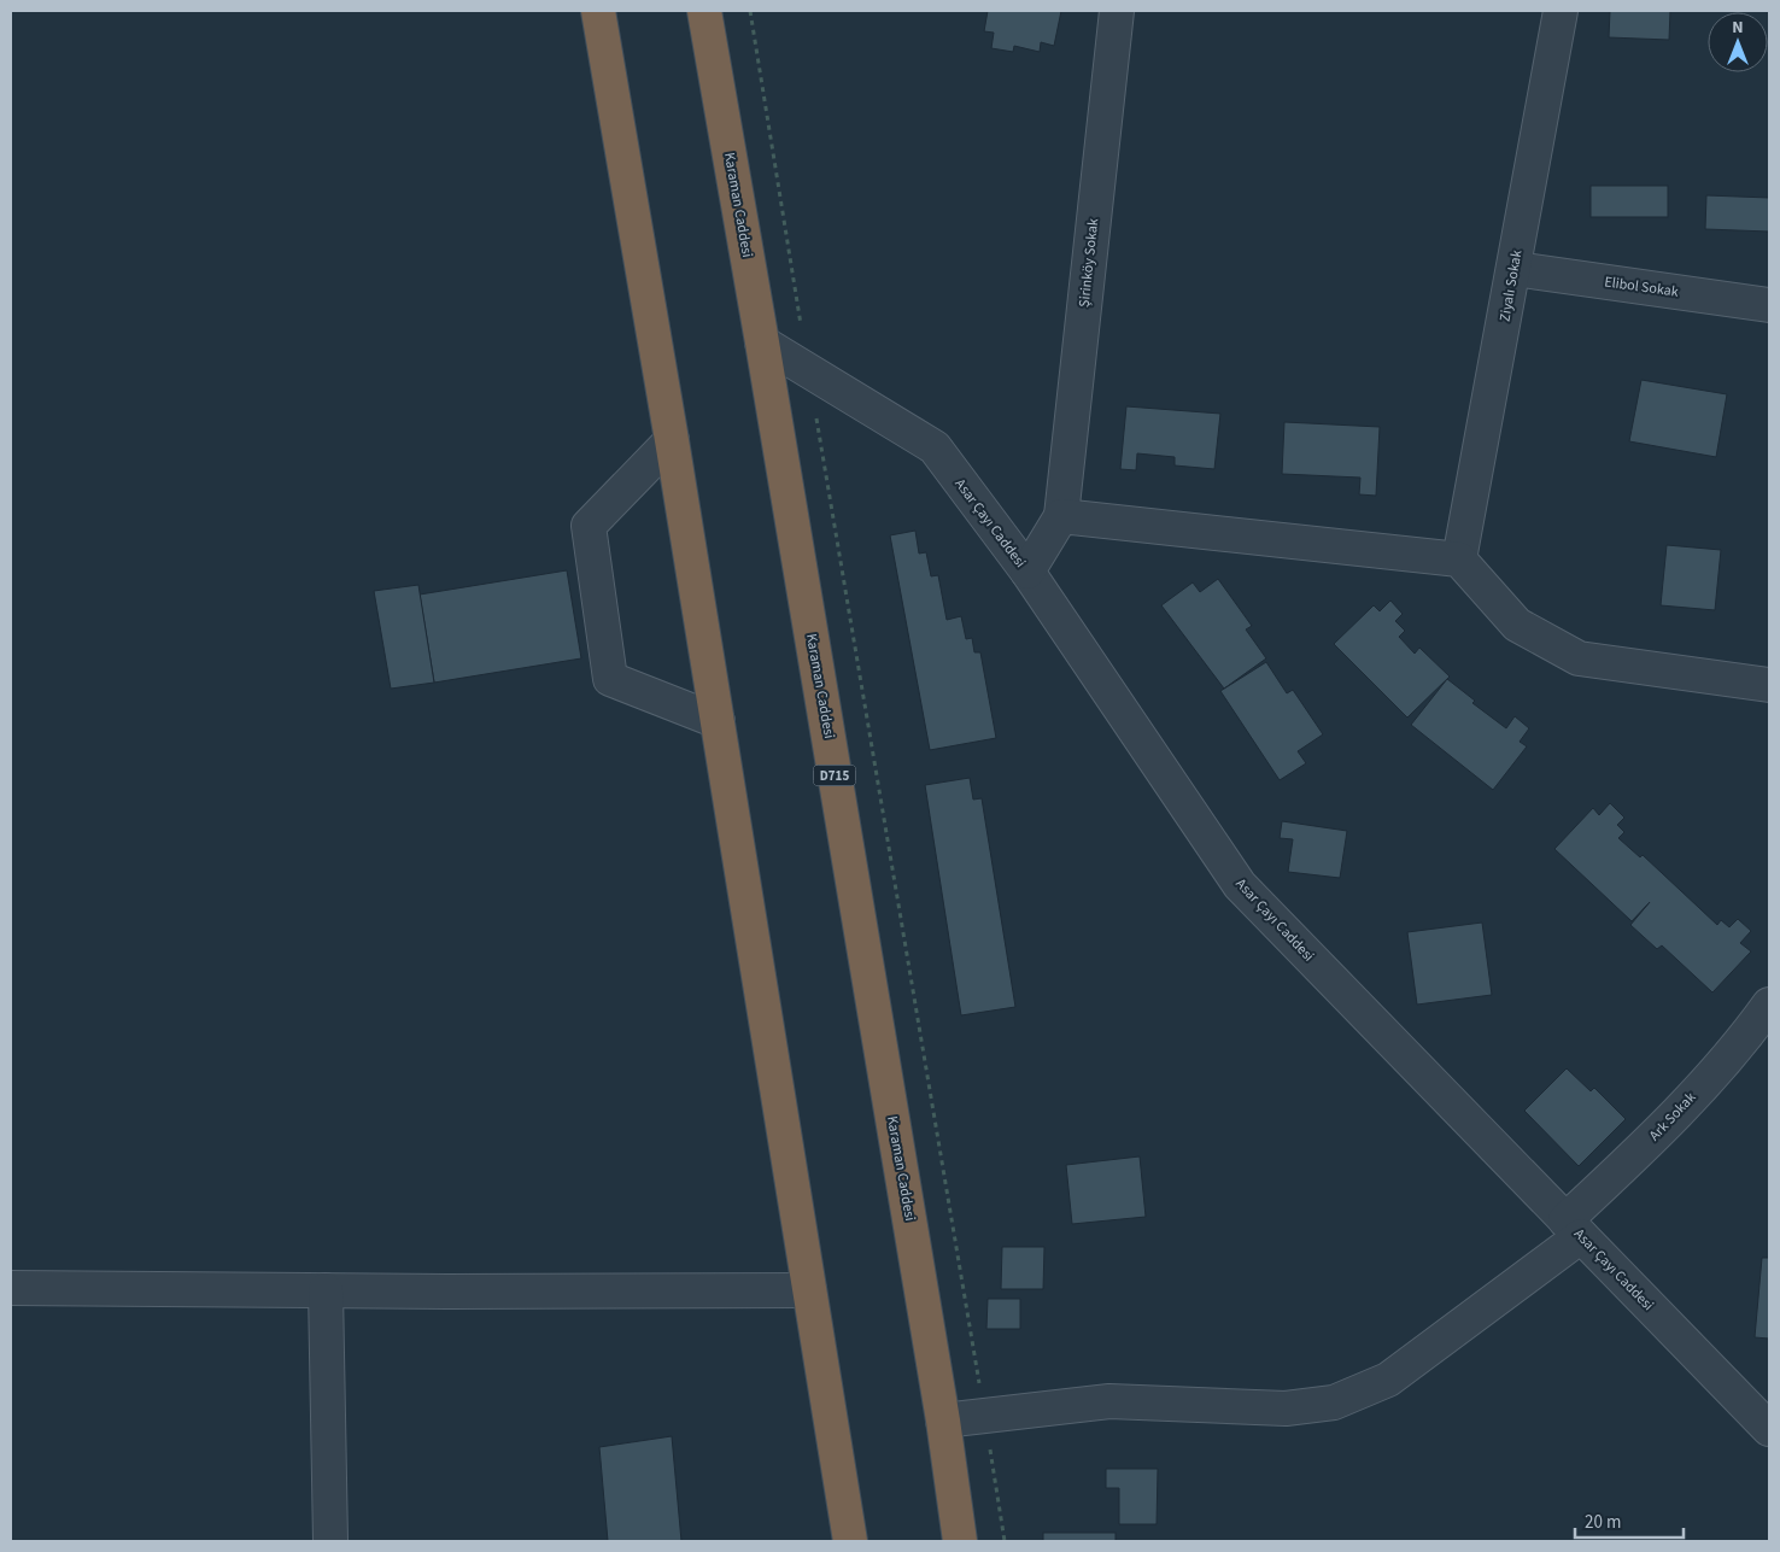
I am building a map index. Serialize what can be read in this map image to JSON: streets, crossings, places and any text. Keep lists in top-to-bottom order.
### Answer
{
  "streets": {
    "highway": ["Karaman Caddesi", "D715"],
    "street": [
      "Şirinköy Sokak",
      "Ziyalı Sokak",
      "Elibol Sokak",
      "Asar Çayı Caddesi",
      "Ark Sokak"
    ]
  },
  "crossings": [
    ["Karaman Caddesi", "Asar Çayı Caddesi"],
    ["Karaman Caddesi", "Ark Sokak"],
    ["Ziyalı Sokak", "Elibol Sokak"],
    ["Asar Çayı Caddesi", "Ark Sokak"]
  ],
  "scale_bar": "20 m",
  "north": "top"
}
